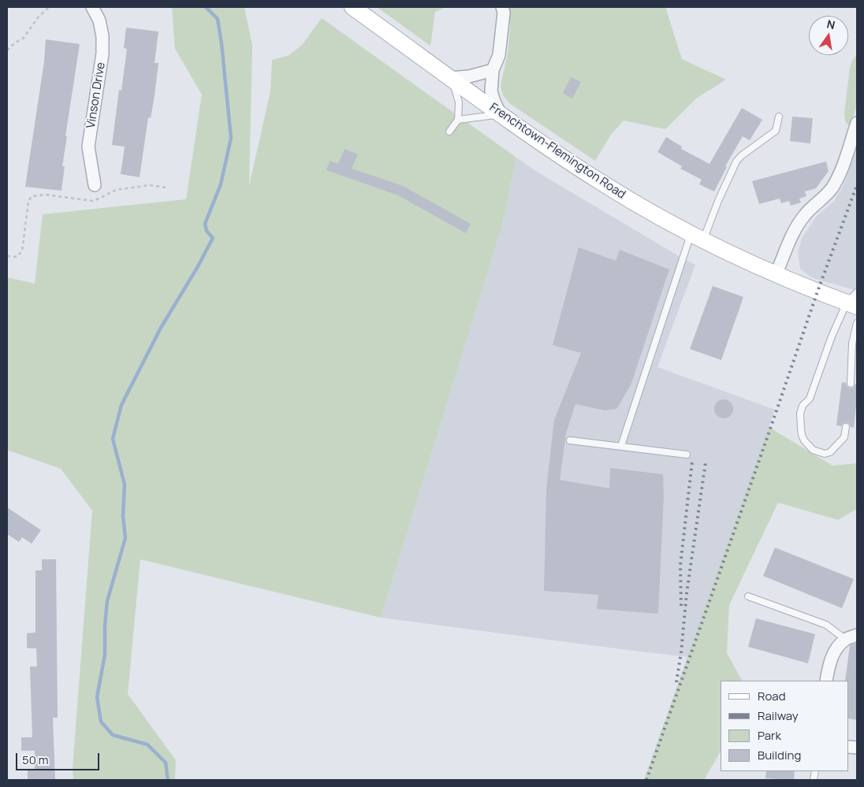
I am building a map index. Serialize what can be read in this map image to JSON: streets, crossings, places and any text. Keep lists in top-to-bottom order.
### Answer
{
  "streets": {
    "main road": ["Frenchtown-Flemington Road"],
    "street": ["Vinson Drive"]
  },
  "legend": [
    "Road",
    "Railway",
    "Park",
    "Building"
  ],
  "scale_bar": "50 m",
  "north": "top"
}
